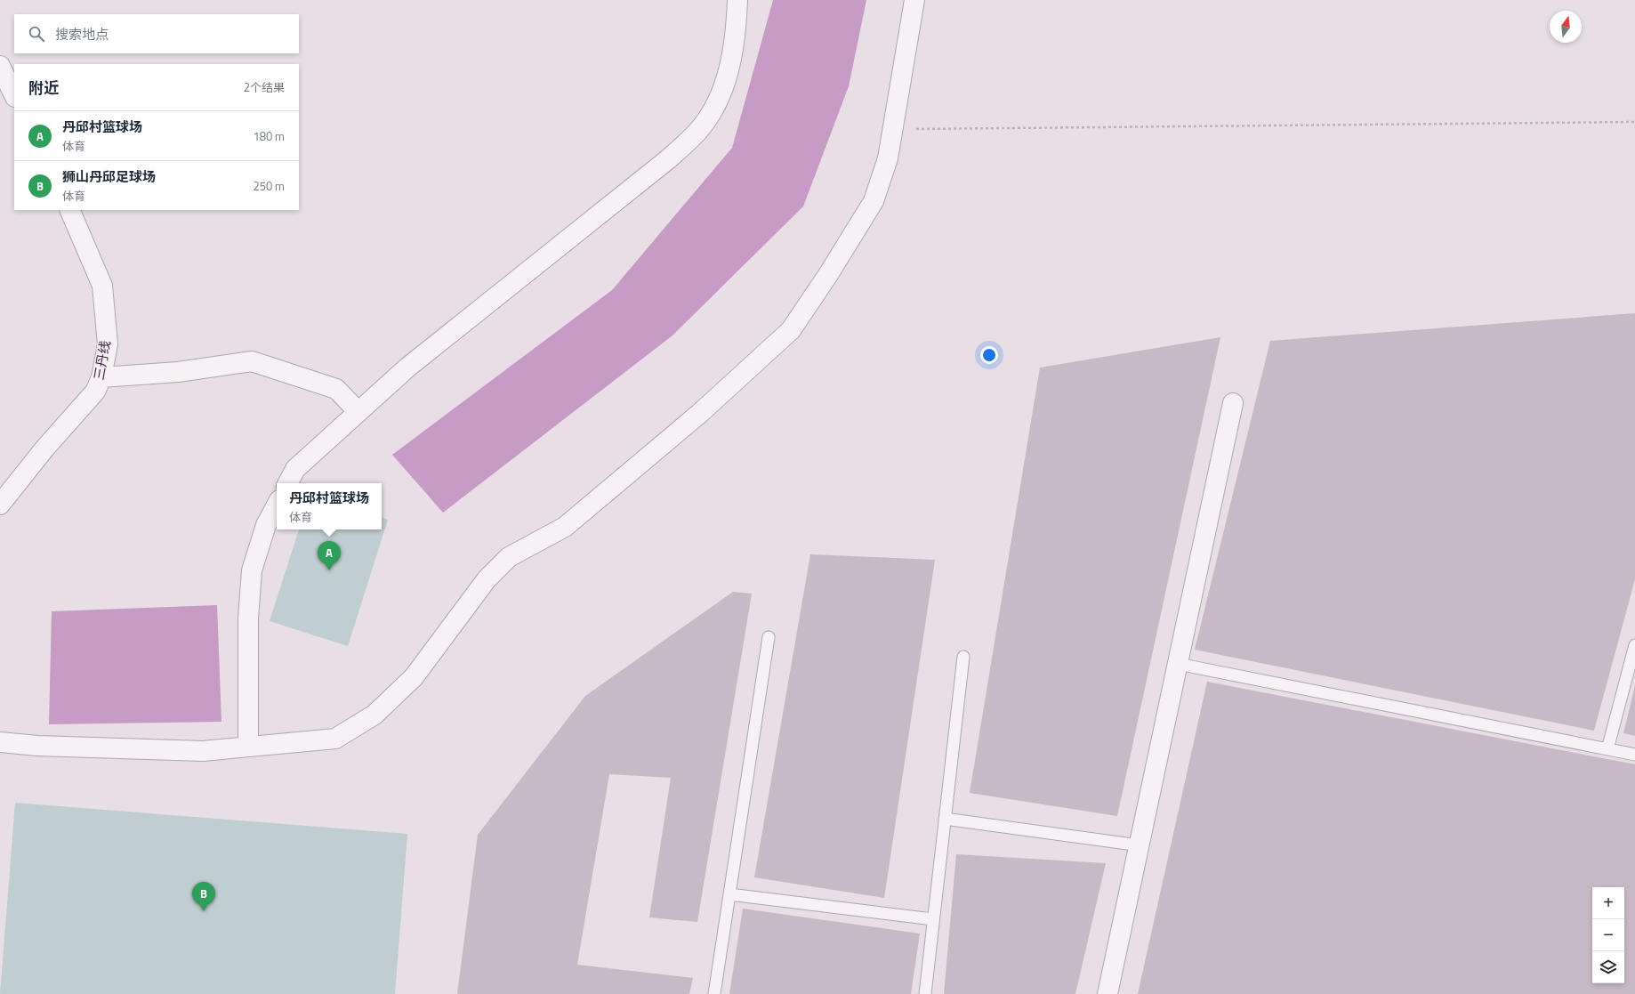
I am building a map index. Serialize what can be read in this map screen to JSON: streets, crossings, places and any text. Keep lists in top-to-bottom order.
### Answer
{
  "streets": {
    "street": ["三丹线"]
  },
  "north": "top",
  "page": {
    "search": "搜索地点",
    "heading": ["附近", "2个结果"],
    "list": [
      {
        "mark": "A",
        "name": "丹邱村篮球场",
        "note": "体育",
        "value": "180 m"
      },
      {
        "mark": "B",
        "name": "狮山丹邱足球场",
        "note": "体育",
        "value": "250 m"
      }
    ],
    "popup": ["丹邱村篮球场", "体育"],
    "pins": ["A", "B"],
    "map_buttons": ["+", "−"]
  }
}
